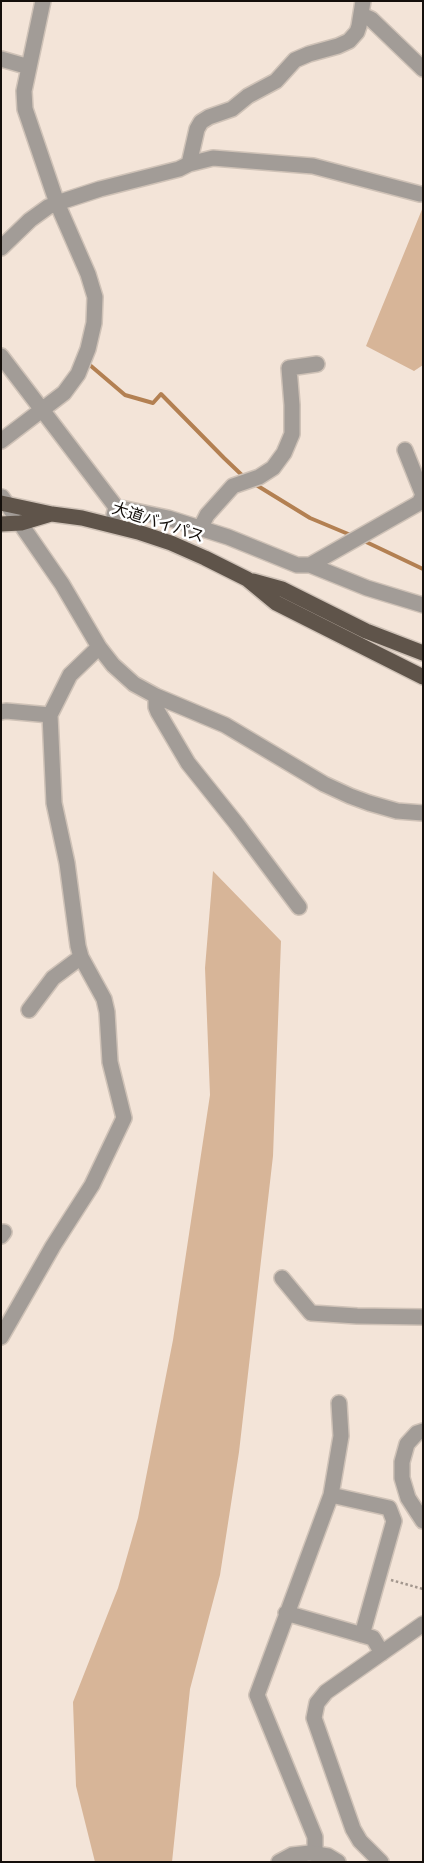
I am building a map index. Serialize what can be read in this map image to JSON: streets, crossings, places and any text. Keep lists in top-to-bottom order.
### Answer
{
  "streets": {
    "highway": ["大道バイパス"]
  }
}
